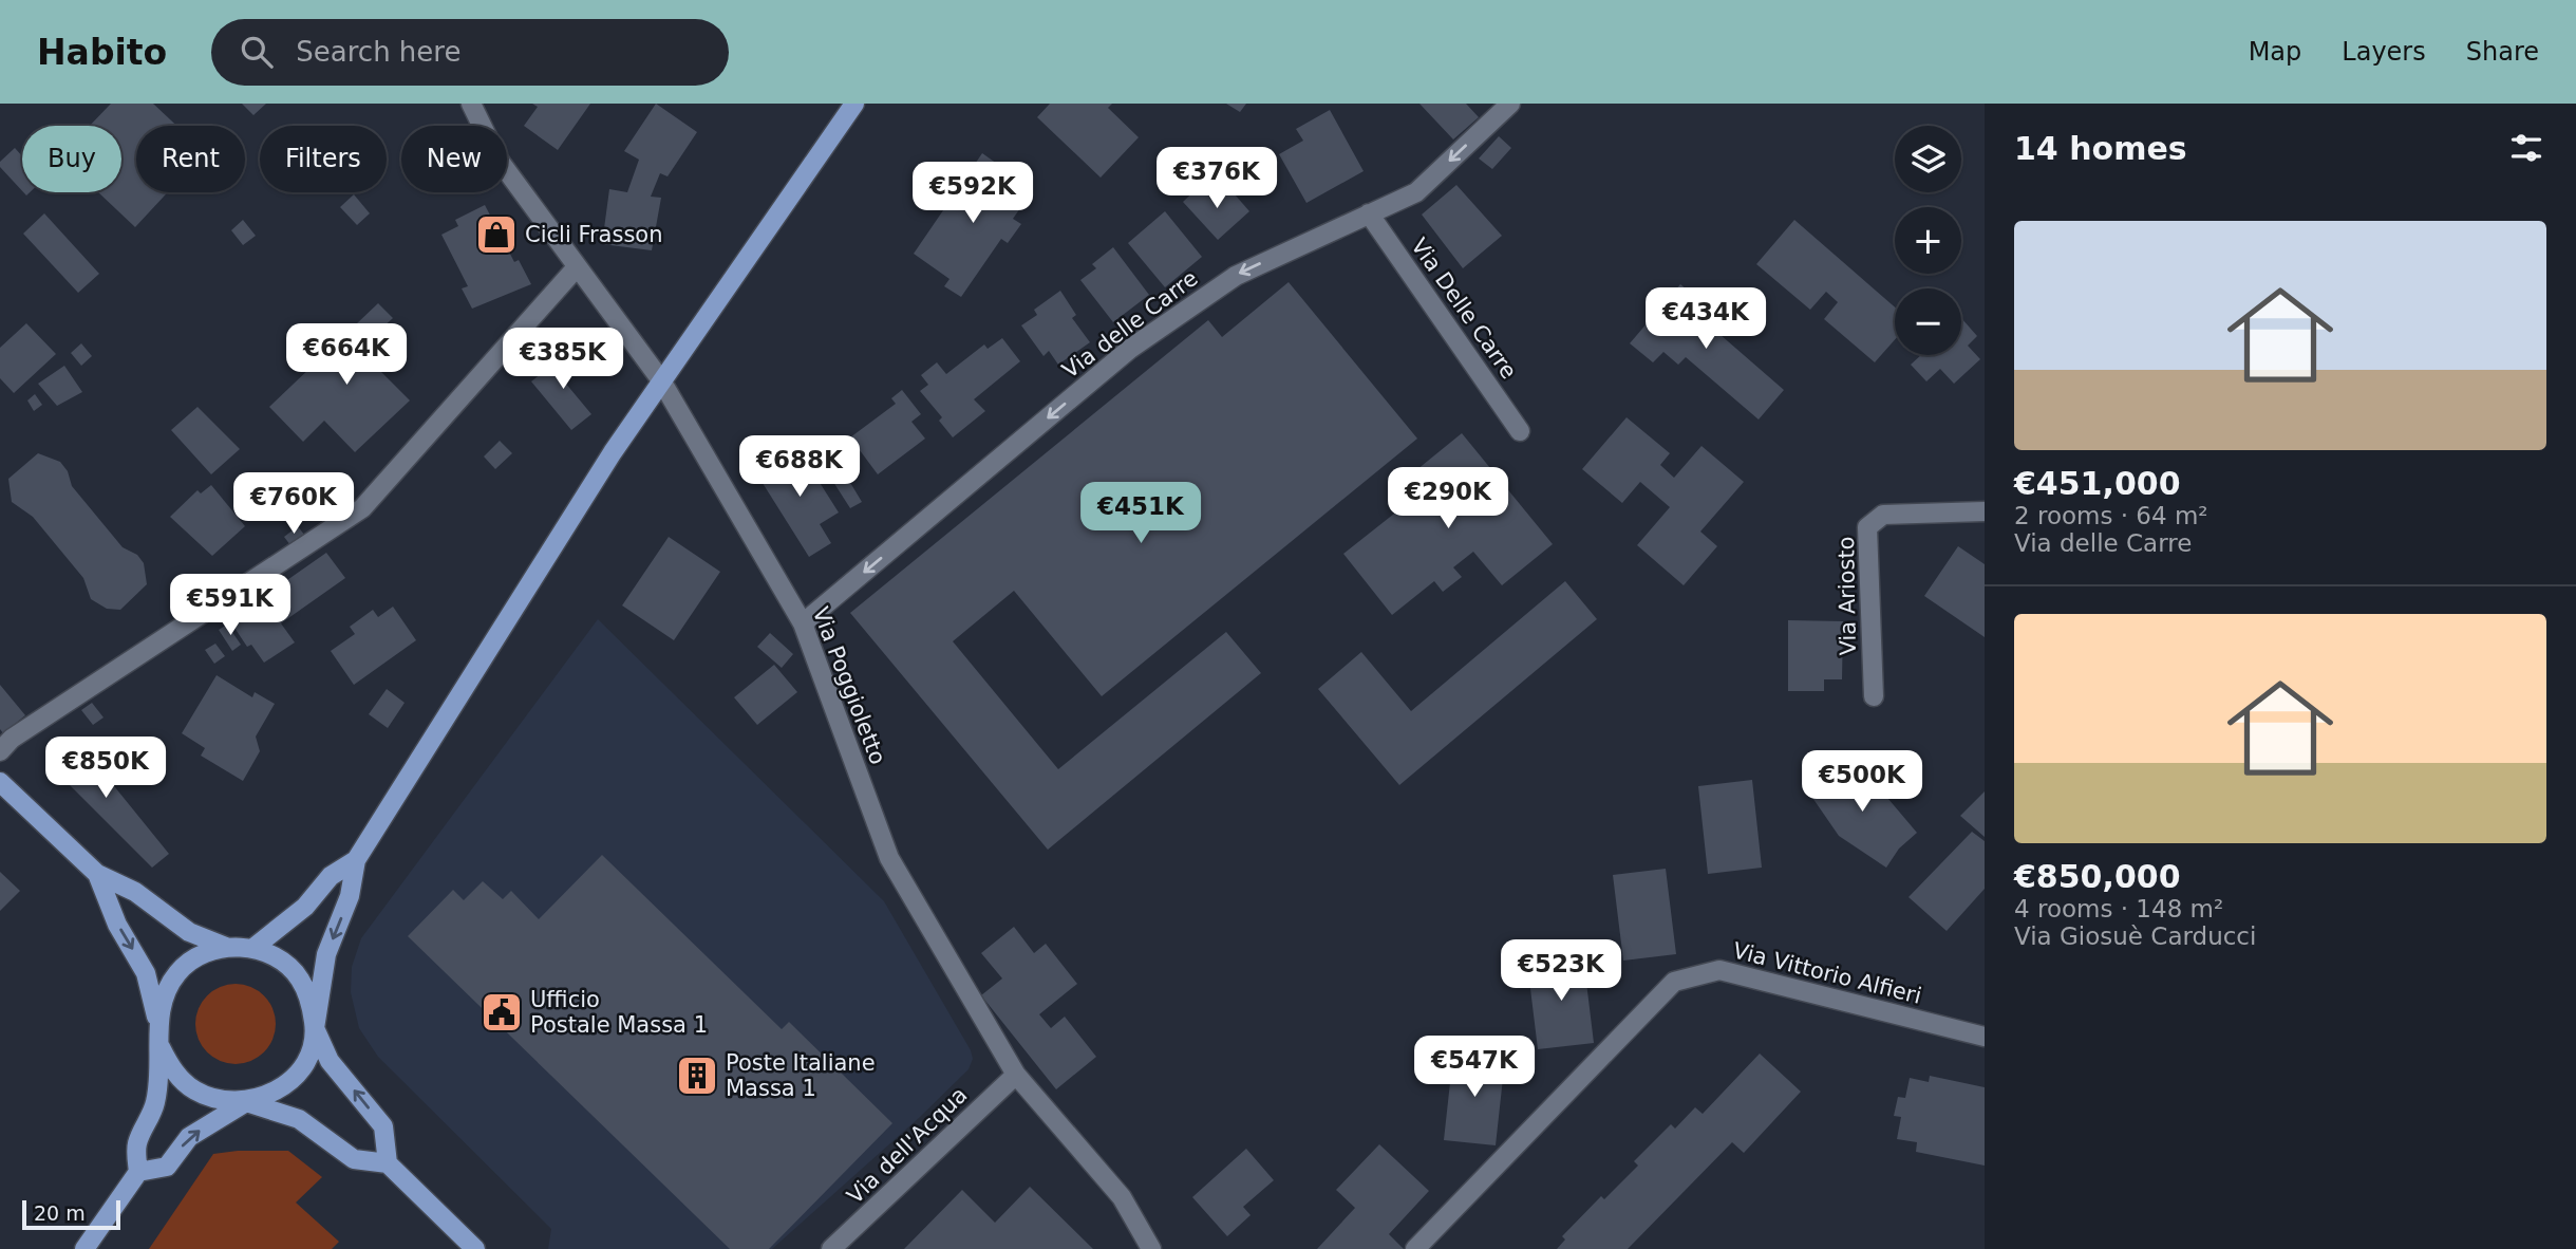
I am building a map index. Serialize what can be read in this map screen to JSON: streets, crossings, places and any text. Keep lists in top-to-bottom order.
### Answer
{
  "streets": {
    "street": [
      "Via Delle Carre",
      "Via delle Carre",
      "Via Ariosto",
      "Via Poggioletto",
      "Via Vittorio Alfieri",
      "Via dell'Acqua"
    ]
  },
  "crossings": [
    ["Via Delle Carre", "Via delle Carre"],
    ["Via delle Carre", "Via Poggioletto"],
    ["Via Poggioletto", "Via dell'Acqua"]
  ],
  "one_way": ["Via delle Carre"],
  "places": {
    "shop": ["Cicli Frasson"],
    "public building": ["Ufficio Postale Massa 1"],
    "building": ["Poste Italiane Massa 1"]
  },
  "scale_bar": "20 m",
  "page": {
    "header": "Habito",
    "search": "Search here",
    "nav": ["Map", "Layers", "Share"],
    "heading": "14 homes",
    "map_buttons": ["+", "−"],
    "chip": [
      "Buy",
      "Rent",
      "Filters",
      "New"
    ],
    "price": [
      "€376K",
      "€592K",
      "€434K",
      "€664K",
      "€385K",
      "€688K",
      "€290K",
      "€760K",
      "€451K",
      "€591K",
      "€850K",
      "€500K",
      "€523K",
      "€547K"
    ],
    "list": [
      {
        "name": "€451,000",
        "note": "2 rooms · 64 m² · Via delle Carre"
      },
      {
        "name": "€850,000",
        "note": "4 rooms · 148 m² · Via Giosuè Carducci"
      }
    ],
    "scale": "20 m"
  }
}
